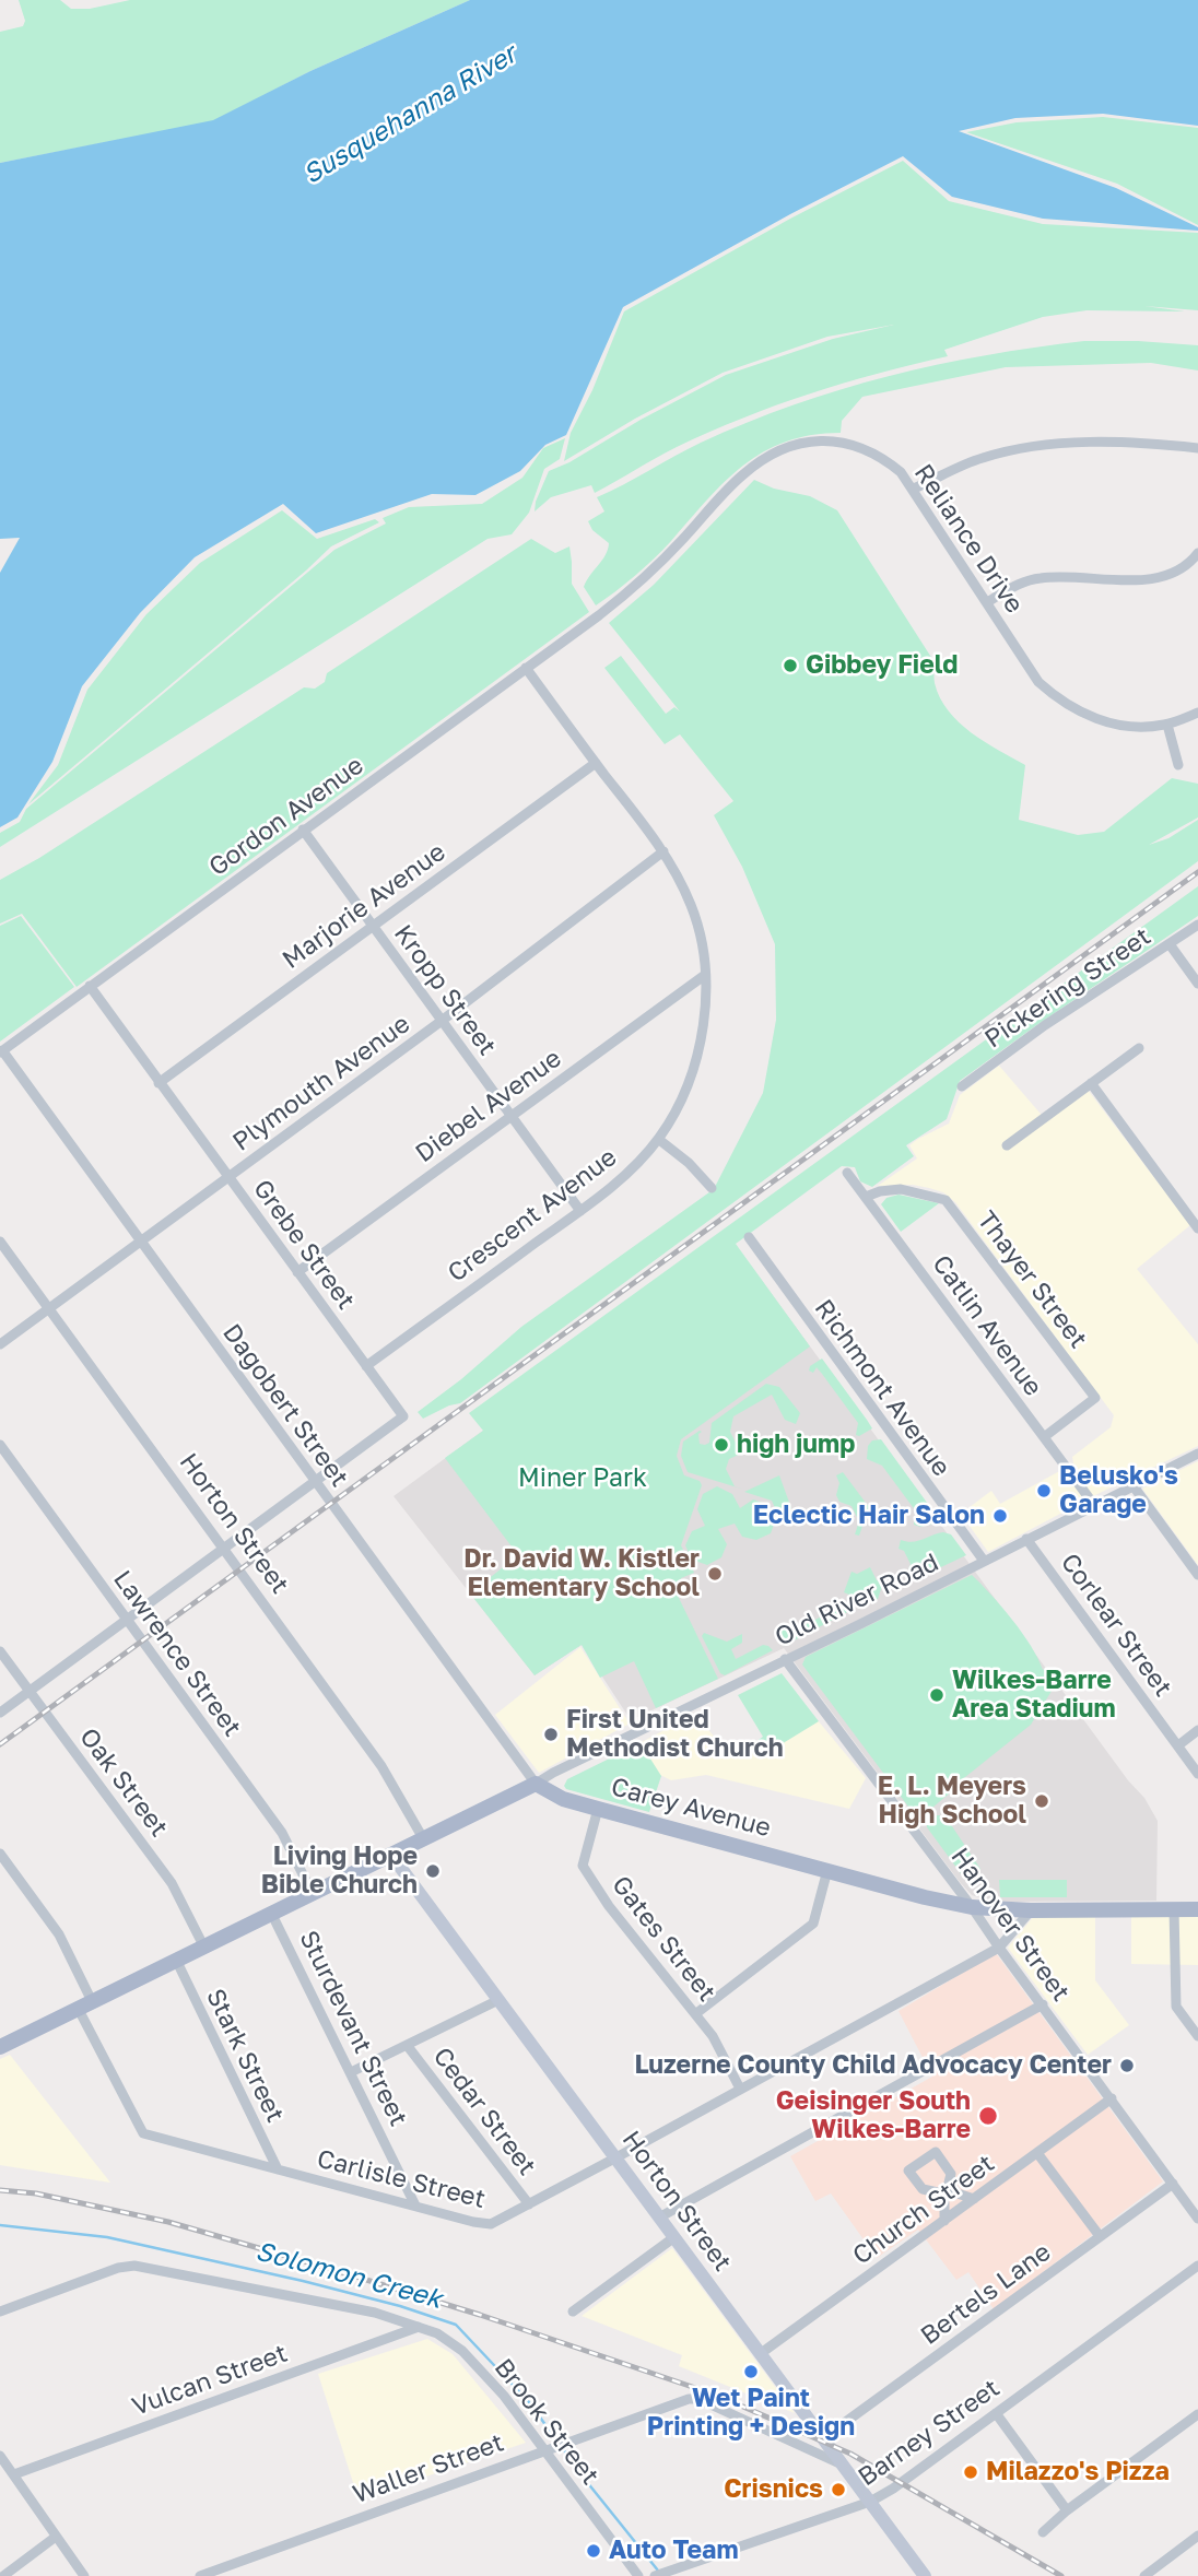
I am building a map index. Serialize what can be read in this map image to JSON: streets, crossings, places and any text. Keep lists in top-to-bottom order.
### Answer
{
  "streets": {
    "main road": ["Horton Street", "Carey Avenue"],
    "street": [
      "Reliance Drive",
      "Gordon Avenue",
      "Marjorie Avenue",
      "Pickering Street",
      "Kropp Street",
      "Plymouth Avenue",
      "Diebel Avenue",
      "Crescent Avenue",
      "Grebe Street",
      "Thayer Street",
      "Catlin Avenue",
      "Richmont Avenue",
      "Dagobert Street",
      "Old River Road",
      "Corlear Street",
      "Lawrence Street",
      "Oak Street",
      "Hanover Street",
      "Gates Street",
      "Sturdevant Street",
      "Stark Street",
      "Cedar Street",
      "Carlisle Street",
      "Church Street",
      "Bertels Lane",
      "Vulcan Street",
      "Brook Street",
      "Barney Street",
      "Waller Street"
    ]
  },
  "crossings": [
    ["Reliance Drive", "Gordon Avenue"],
    ["Gordon Avenue", "Kropp Street"],
    ["Gordon Avenue", "Crescent Avenue"],
    ["Gordon Avenue", "Grebe Street"],
    ["Gordon Avenue", "Dagobert Street"],
    ["Marjorie Avenue", "Kropp Street"],
    ["Marjorie Avenue", "Crescent Avenue"],
    ["Marjorie Avenue", "Grebe Street"],
    ["Kropp Street", "Plymouth Avenue"],
    ["Kropp Street", "Diebel Avenue"],
    ["Kropp Street", "Crescent Avenue"],
    ["Plymouth Avenue", "Crescent Avenue"],
    ["Plymouth Avenue", "Grebe Street"],
    ["Plymouth Avenue", "Dagobert Street"],
    ["Plymouth Avenue", "Horton Street"],
    ["Diebel Avenue", "Crescent Avenue"],
    ["Diebel Avenue", "Grebe Street"],
    ["Crescent Avenue", "Grebe Street"],
    ["Grebe Street", "Dagobert Street"],
    ["Thayer Street", "Catlin Avenue"],
    ["Catlin Avenue", "Old River Road"],
    ["Richmont Avenue", "Old River Road"],
    ["Dagobert Street", "Old River Road"],
    ["Dagobert Street", "Carey Avenue"],
    ["Horton Street", "Carlisle Street"],
    ["Horton Street", "Church Street"],
    ["Horton Street", "Bertels Lane"],
    ["Horton Street", "Barney Street"],
    ["Horton Street", "Waller Street"],
    ["Old River Road", "Corlear Street"],
    ["Old River Road", "Carey Avenue"],
    ["Old River Road", "Hanover Street"],
    ["Carey Avenue", "Hanover Street"],
    ["Carey Avenue", "Gates Street"],
    ["Carey Avenue", "Carlisle Street"],
    ["Hanover Street", "Carlisle Street"],
    ["Hanover Street", "Church Street"],
    ["Hanover Street", "Bertels Lane"],
    ["Gates Street", "Carlisle Street"],
    ["Sturdevant Street", "Carlisle Street"],
    ["Stark Street", "Carlisle Street"],
    ["Cedar Street", "Carlisle Street"],
    ["Vulcan Street", "Brook Street"],
    ["Brook Street", "Waller Street"]
  ],
  "water": ["Susquehanna River", "Solomon Creek"],
  "parks": ["Miner Park"],
  "places": [
    "Gibbey Field",
    "high jump",
    "Belusko's Garage",
    "Eclectic Hair Salon",
    "Dr. David W. Kistler Elementary School",
    "Wilkes-Barre Area Stadium",
    "First United Methodist Church",
    "E. L. Meyers High School",
    "Living Hope Bible Church",
    "Luzerne County Child Advocacy Center",
    "Geisinger South Wilkes-Barre",
    "Wet Paint Printing + Design",
    "Milazzo's Pizza",
    "Crisnics",
    "Auto Team"
  ]
}
